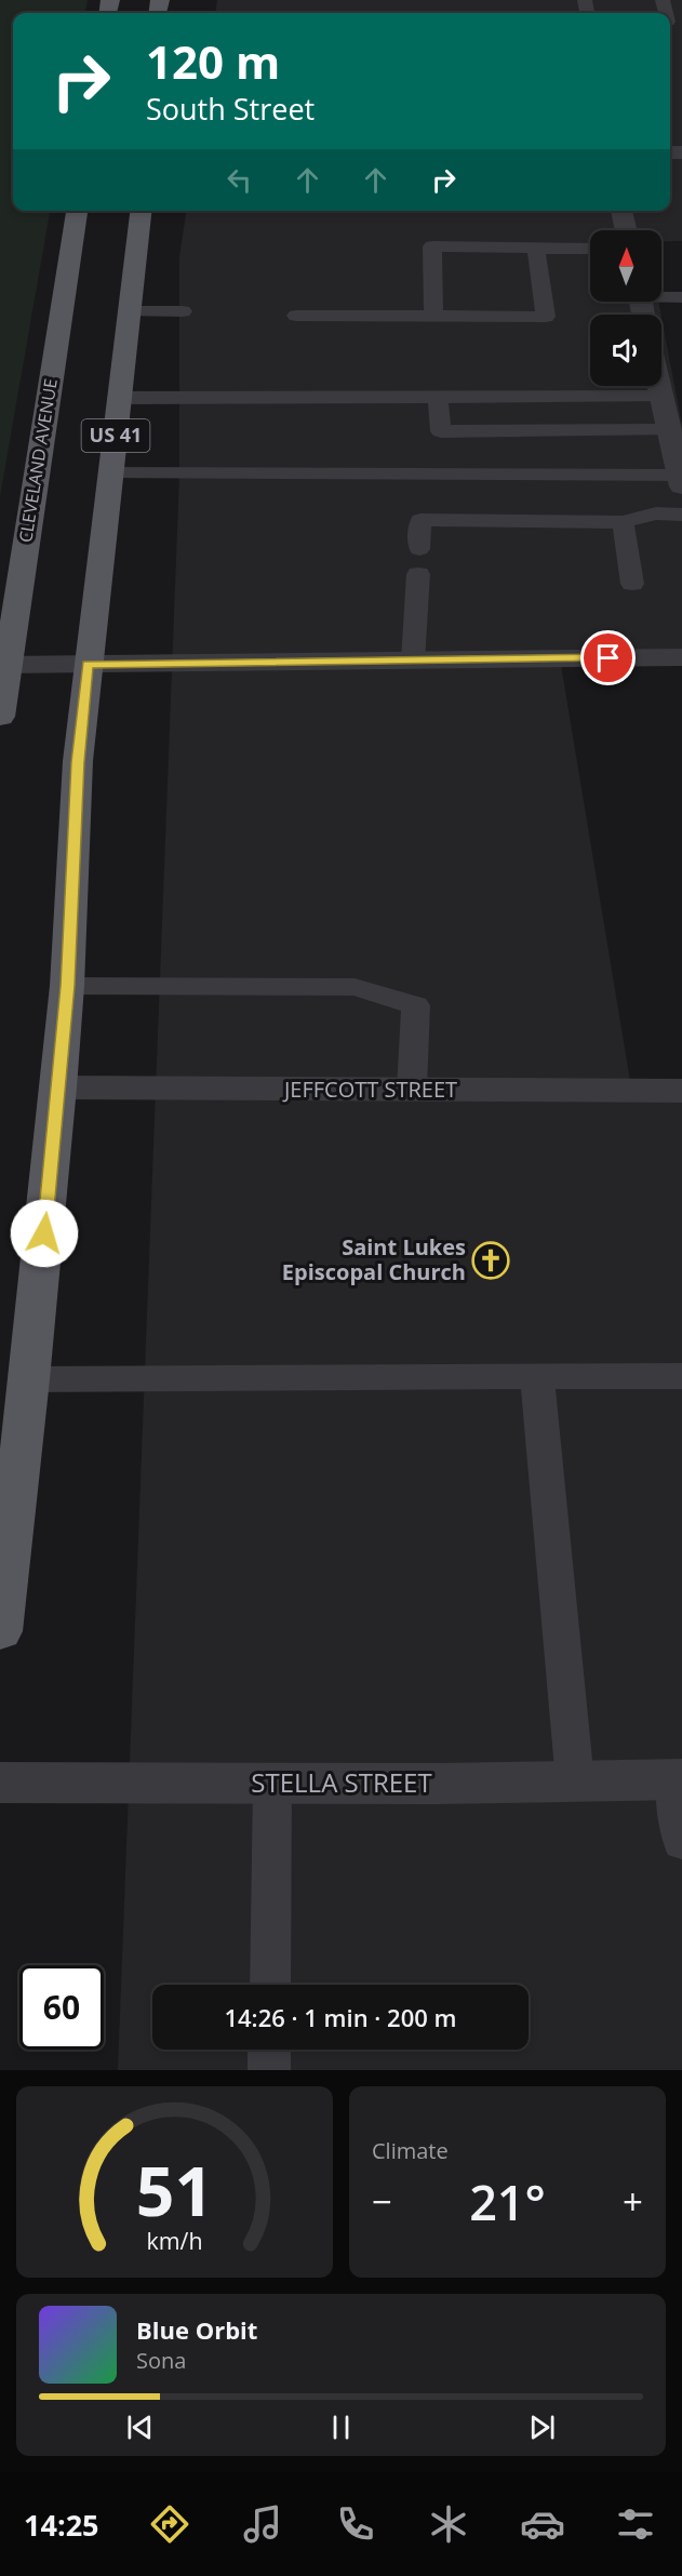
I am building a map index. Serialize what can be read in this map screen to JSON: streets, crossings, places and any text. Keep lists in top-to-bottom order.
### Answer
{
  "streets": {
    "main road": ["US 41", "CLEVELAND AVENUE"],
    "street": ["JEFFCOTT STREET", "STELLA STREET"]
  },
  "crossings": [
    ["US 41", "JEFFCOTT STREET"]
  ],
  "places": {
    "church": ["Saint Lukes Episcopal Church"]
  },
  "north": "top",
  "page": {
    "turn": ["120 m", "South Street"],
    "limit": "60",
    "trip": "14:26 · 1 min · 200 m",
    "tile": "Climate",
    "heat": ["−", "21°", "+"],
    "song": ["Blue Orbit", "Sona"],
    "tabs": "14:25",
    "gauge": ["51", "km/h"]
  }
}
